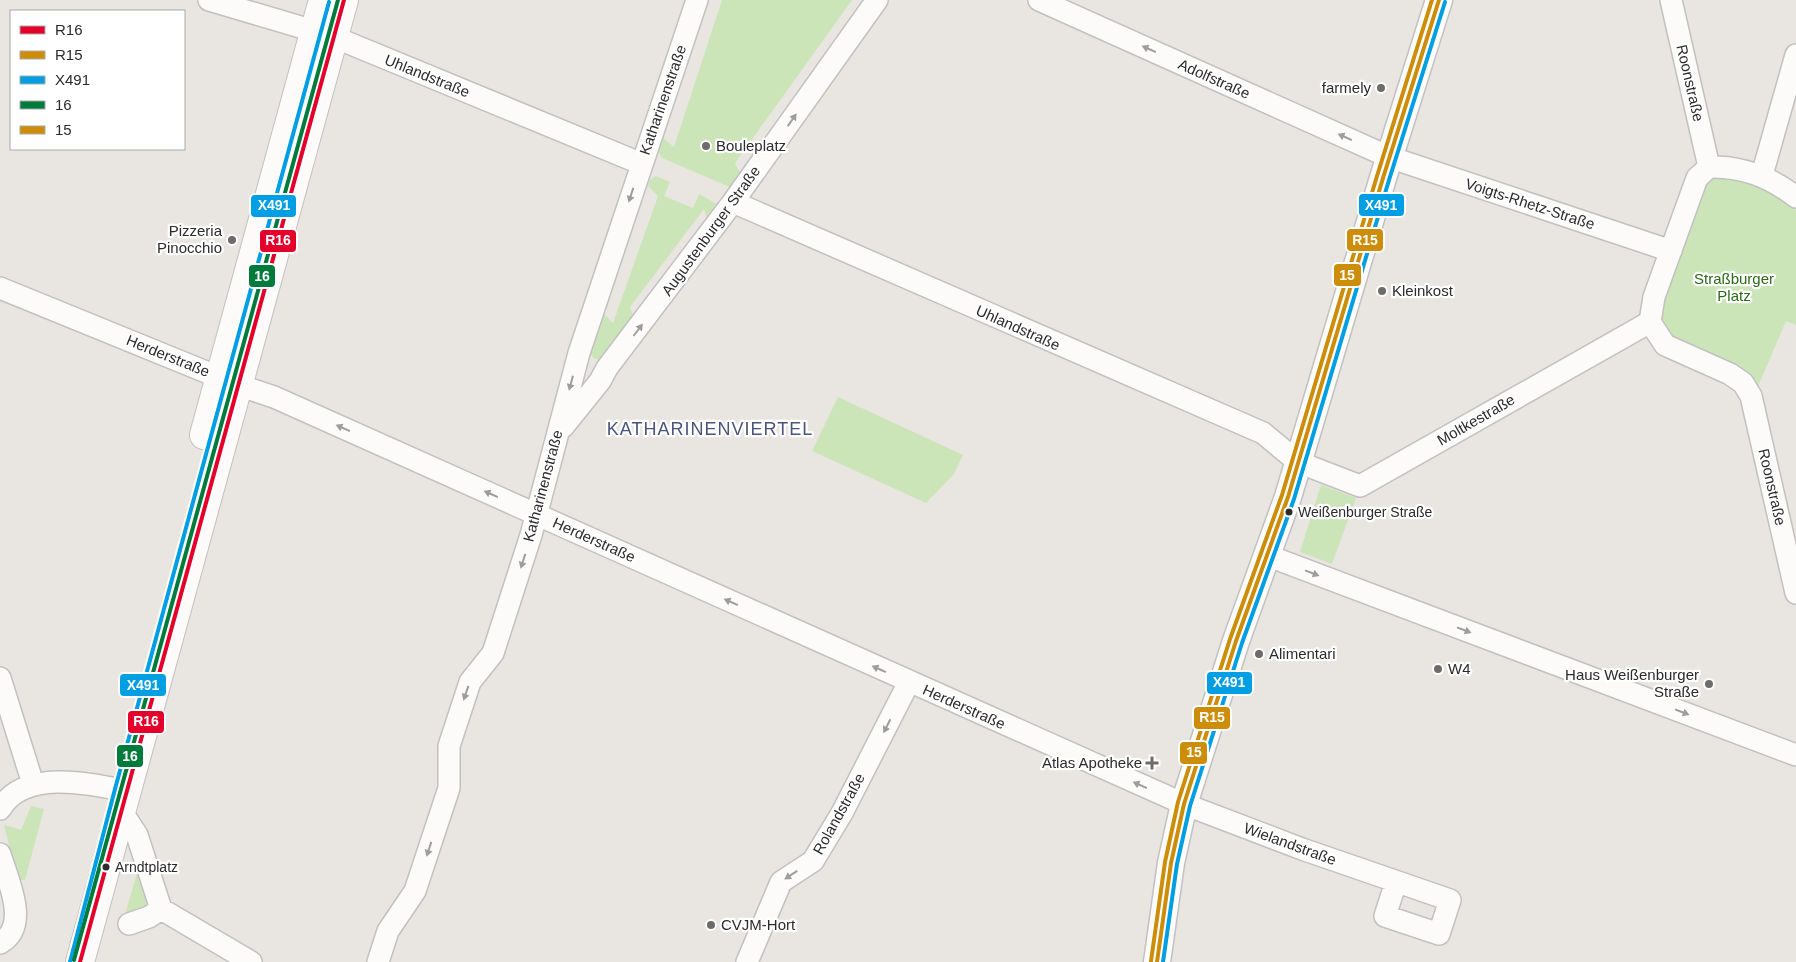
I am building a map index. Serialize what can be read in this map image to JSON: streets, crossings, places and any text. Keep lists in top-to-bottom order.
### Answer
{
  "streets": {
    "street": [
      "Uhlandstraße",
      "Adolfstraße",
      "Roonstraße",
      "Katharinenstraße",
      "Voigts-Rhetz-Straße",
      "Augustenburger Straße",
      "Herderstraße",
      "Moltkestraße",
      "Rolandstraße",
      "Wielandstraße"
    ]
  },
  "crossings": [
    ["Uhlandstraße", "Katharinenstraße"],
    ["Uhlandstraße", "Augustenburger Straße"],
    ["Uhlandstraße", "Moltkestraße"],
    ["Adolfstraße", "Voigts-Rhetz-Straße"],
    ["Roonstraße", "Moltkestraße"],
    ["Katharinenstraße", "Augustenburger Straße"],
    ["Katharinenstraße", "Herderstraße"],
    ["Herderstraße", "Rolandstraße"],
    ["Herderstraße", "Wielandstraße"]
  ],
  "one_way": [
    "Adolfstraße",
    "Katharinenstraße",
    "Augustenburger Straße",
    "Herderstraße",
    "Rolandstraße"
  ],
  "districts": ["KATHARINENVIERTEL"],
  "parks": ["Straßburger Platz"],
  "places": {
    "other": [
      "farmely",
      "Bouleplatz",
      "Pizzeria Pinocchio",
      "Kleinkost",
      "Weißenburger Straße",
      "Alimentari",
      "W4",
      "Haus Weißenburger Straße",
      "Arndtplatz",
      "CVJM-Hort"
    ],
    "health": ["Atlas Apotheke"]
  },
  "lines": [
    "transit line R16",
    "transit line R15",
    "transit line 16",
    "transit line 15",
    "transit line X491"
  ],
  "legend": [
    "R16",
    "R15",
    "X491",
    "16",
    "15"
  ]
}
